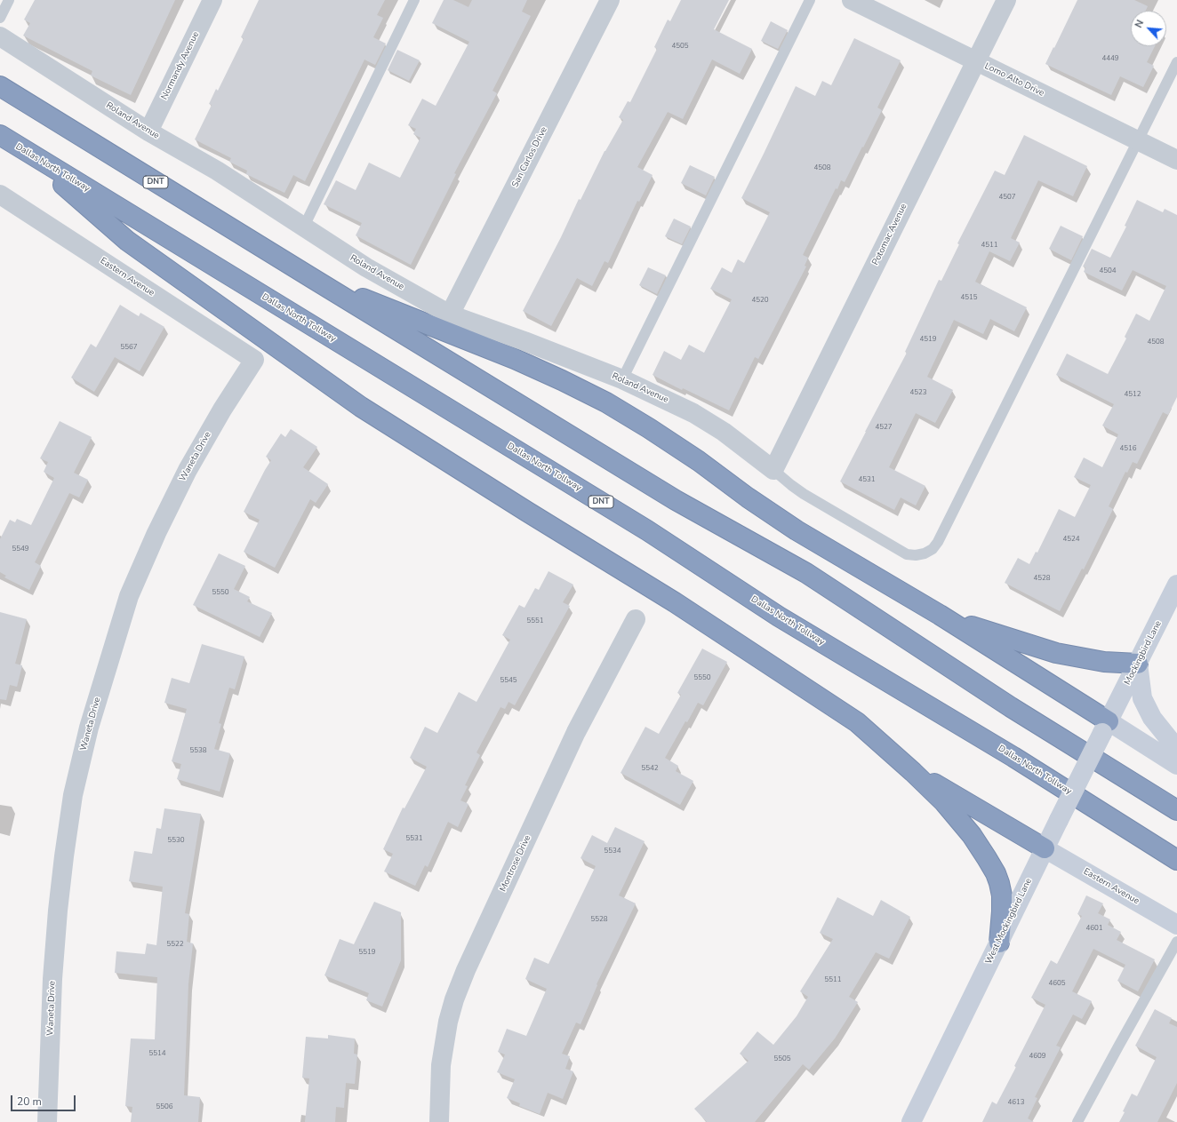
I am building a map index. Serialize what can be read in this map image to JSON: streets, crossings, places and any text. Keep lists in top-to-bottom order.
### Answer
{
  "streets": {
    "highway": ["Dallas North Tollway", "DNT"],
    "main road": ["Eastern Avenue", "Mockingbird Lane", "West Mockingbird Lane"],
    "street": [
      "Normandy Avenue",
      "Lomo Alto Drive",
      "Roland Avenue",
      "San Carlos Drive",
      "Potomac Avenue",
      "Waneta Drive",
      "Montrose Drive"
    ]
  },
  "crossings": [
    ["Normandy Avenue", "Roland Avenue"],
    ["Lomo Alto Drive", "Potomac Avenue"],
    ["Roland Avenue", "San Carlos Drive"],
    ["Roland Avenue", "Potomac Avenue"],
    ["Eastern Avenue", "Waneta Drive"],
    ["Eastern Avenue", "West Mockingbird Lane"],
    ["Mockingbird Lane", "West Mockingbird Lane"]
  ],
  "house_numbers": [
    "4505",
    "4449",
    "4508",
    "4507",
    "4511",
    "4504",
    "4515",
    "4520",
    "4519",
    "4508",
    "5567",
    "4523",
    "4512",
    "4527",
    "4516",
    "4531",
    "4524",
    "5549",
    "4528",
    "5550",
    "5551",
    "5550",
    "5545",
    "5538",
    "5542",
    "5531",
    "5530",
    "5534",
    "5528",
    "4601",
    "5522",
    "5519",
    "5511",
    "4605",
    "5514",
    "4609",
    "5505",
    "4613",
    "5506"
  ],
  "scale_bar": "20 m",
  "north": "top left"
}
